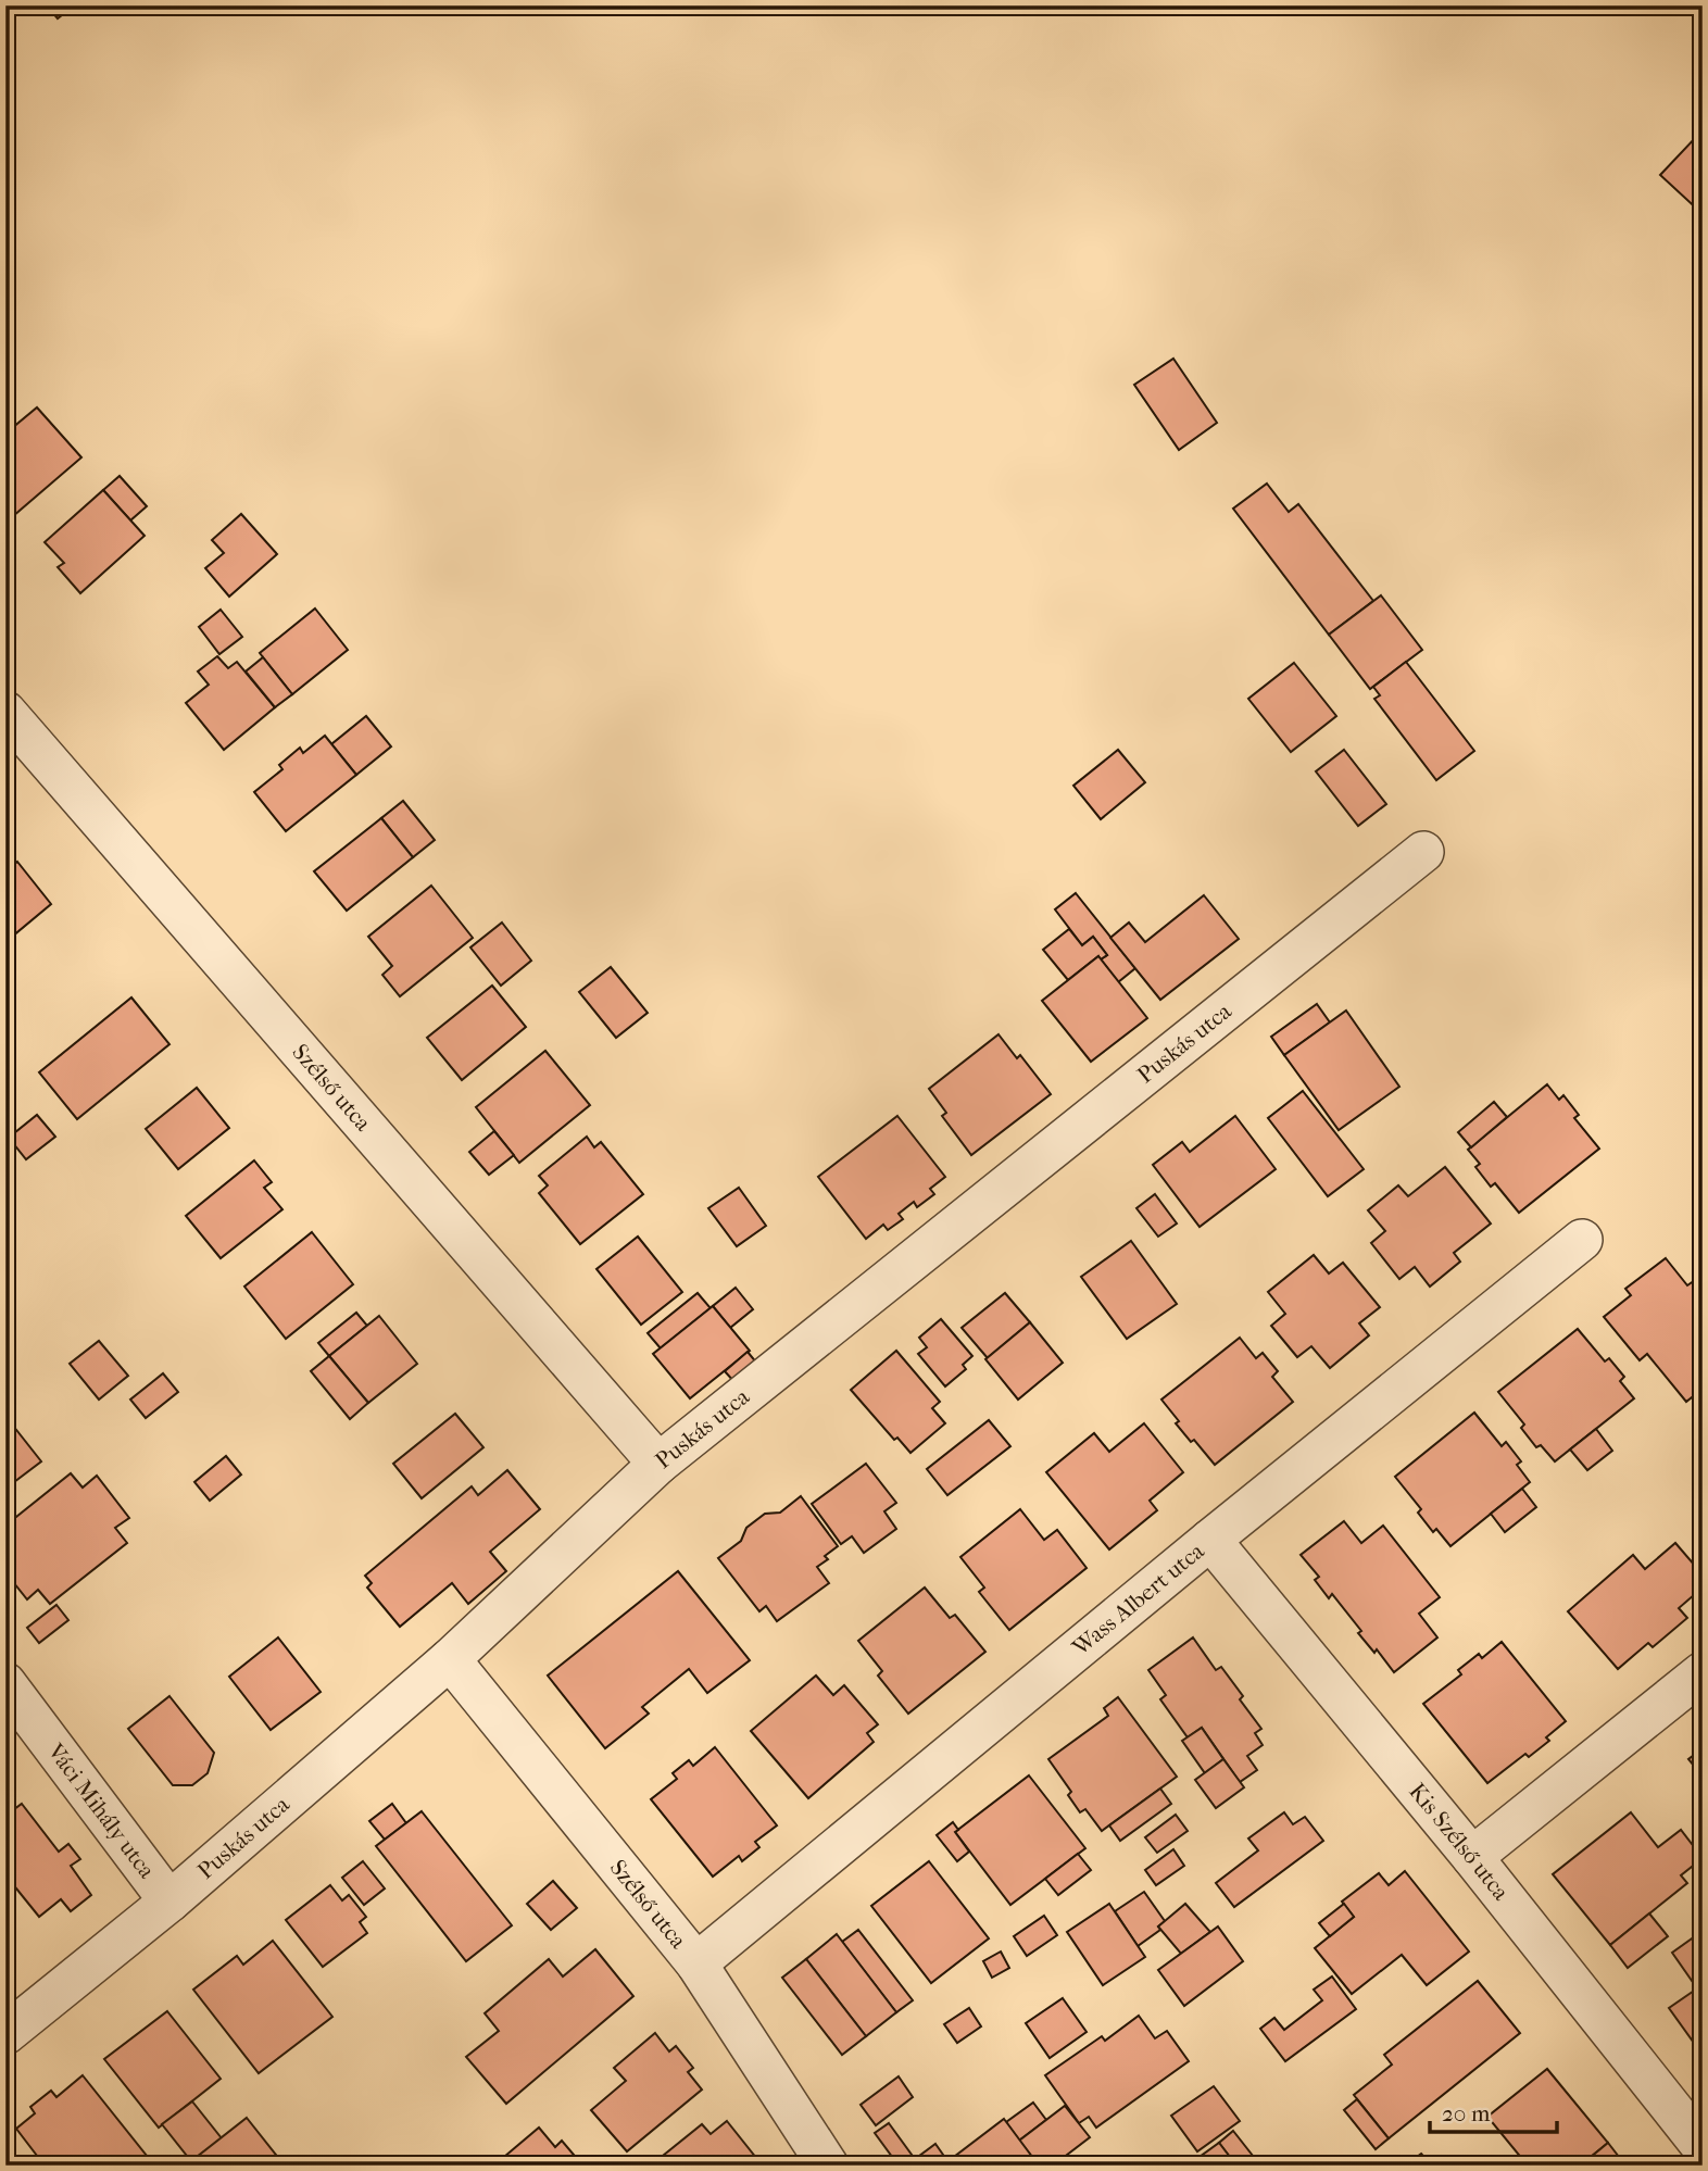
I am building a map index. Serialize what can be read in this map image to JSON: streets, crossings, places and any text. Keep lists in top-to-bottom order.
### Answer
{
  "streets": {
    "street": [
      "Puskás utca",
      "Szélső utca",
      "Wass Albert utca",
      "Váci Mihály utca",
      "Kis Szélső utca"
    ]
  },
  "crossings": [
    ["Puskás utca", "Szélső utca"],
    ["Puskás utca", "Váci Mihály utca"],
    ["Szélső utca", "Wass Albert utca"],
    ["Wass Albert utca", "Kis Szélső utca"]
  ],
  "scale_bar": "20 m"
}
